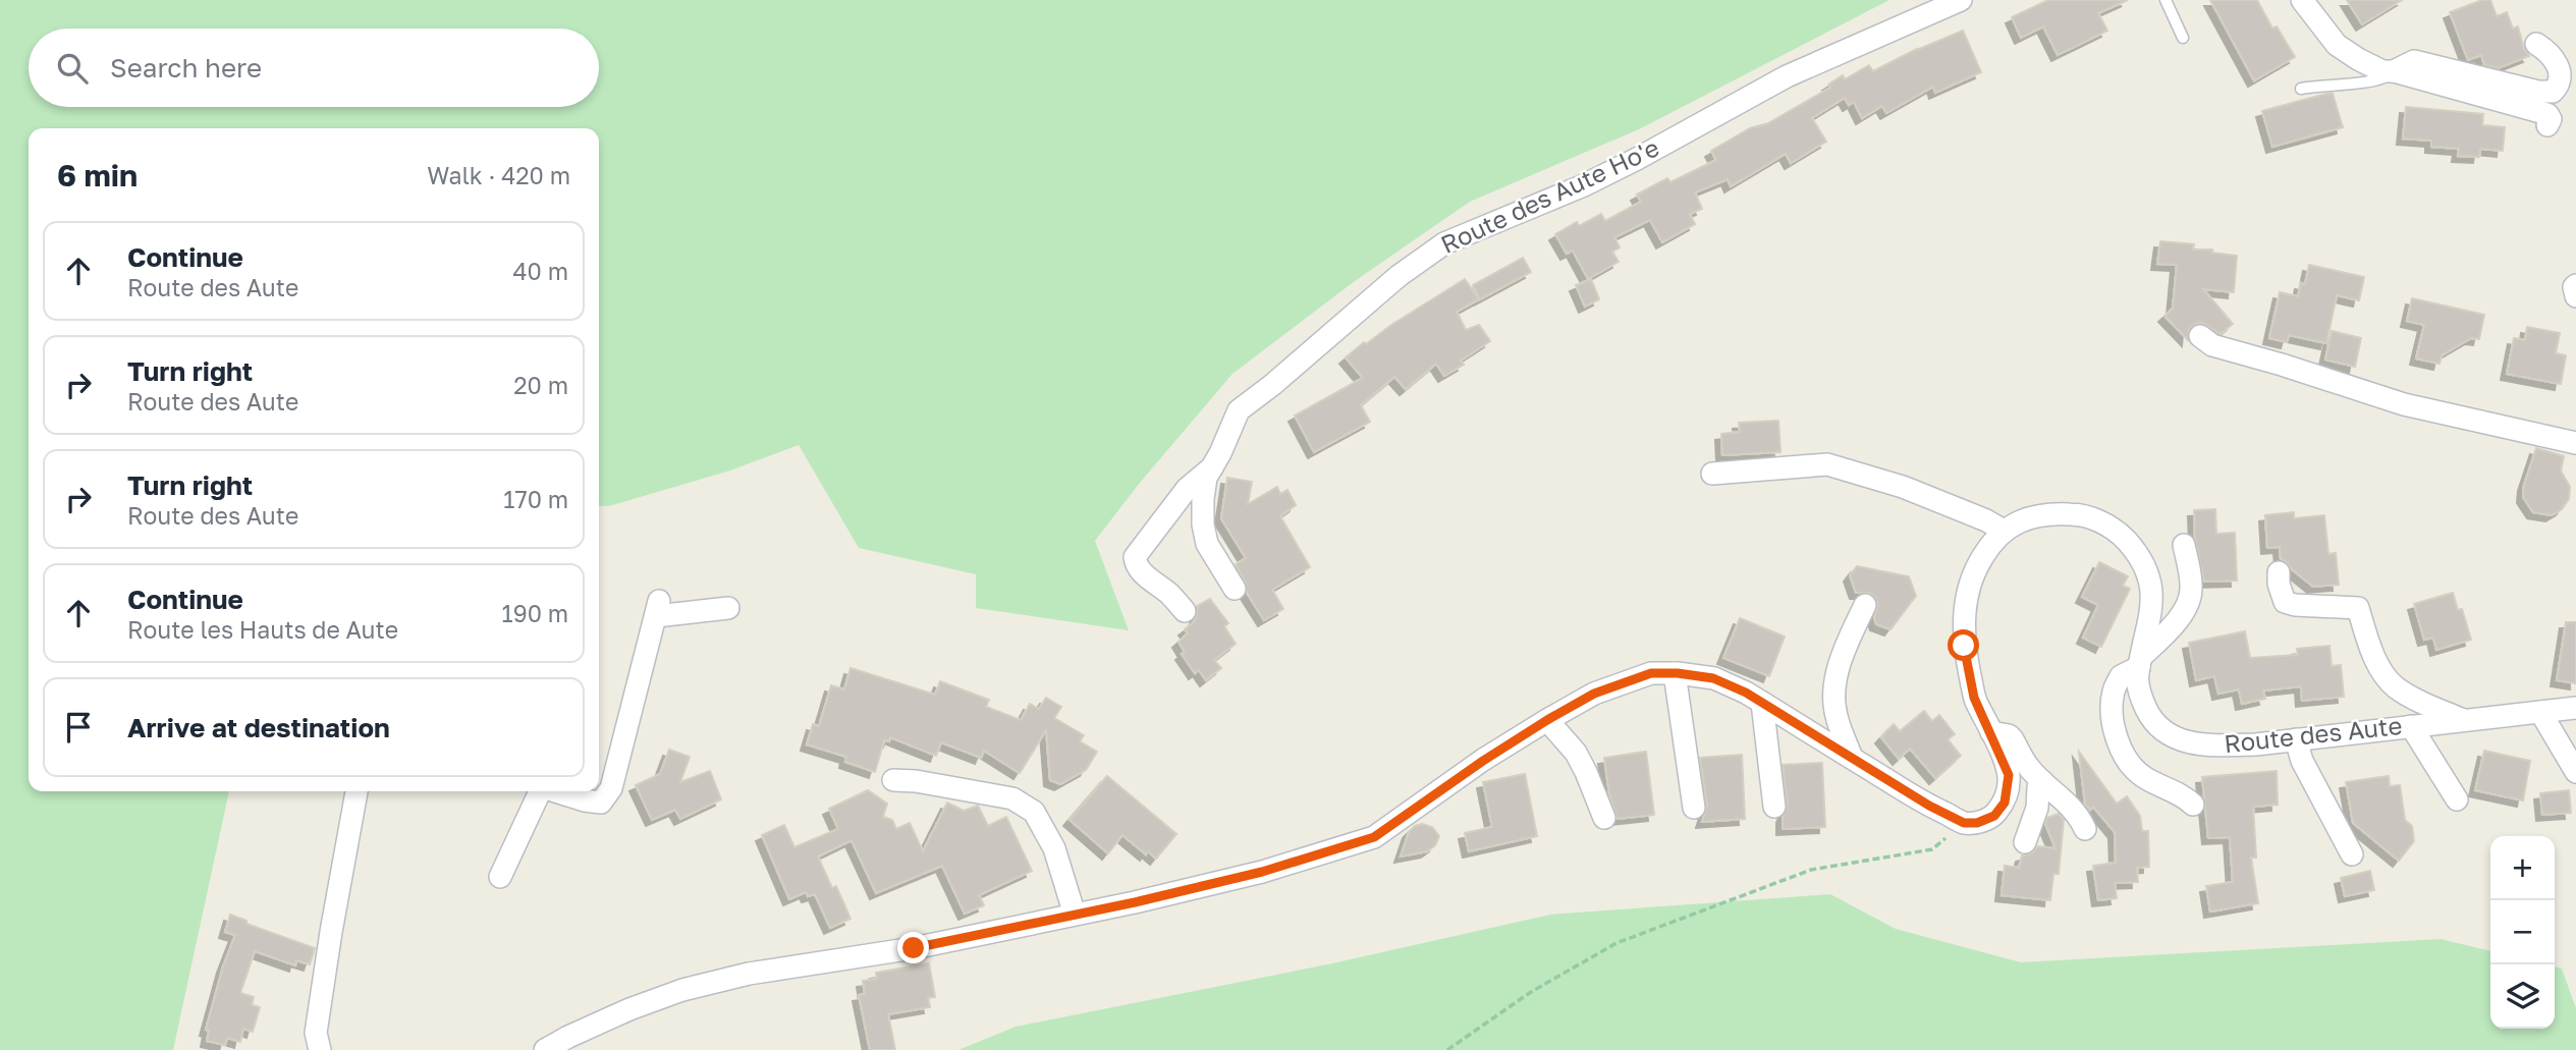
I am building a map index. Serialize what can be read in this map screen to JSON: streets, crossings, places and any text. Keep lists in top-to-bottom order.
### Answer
{
  "streets": {
    "street": ["Route des Aute Ho'e", "Route des Aute"]
  },
  "page": {
    "search": "Search here",
    "heading": ["6 min", "Walk · 420 m"],
    "list": [
      ["Continue", "Route des Aute", "40 m"],
      ["Turn right", "Route des Aute", "20 m"],
      ["Turn right", "Route des Aute", "170 m"],
      ["Continue", "Route les Hauts de Aute", "190 m"],
      "Arrive at destination"
    ],
    "map_buttons": ["+", "−"]
  }
}
